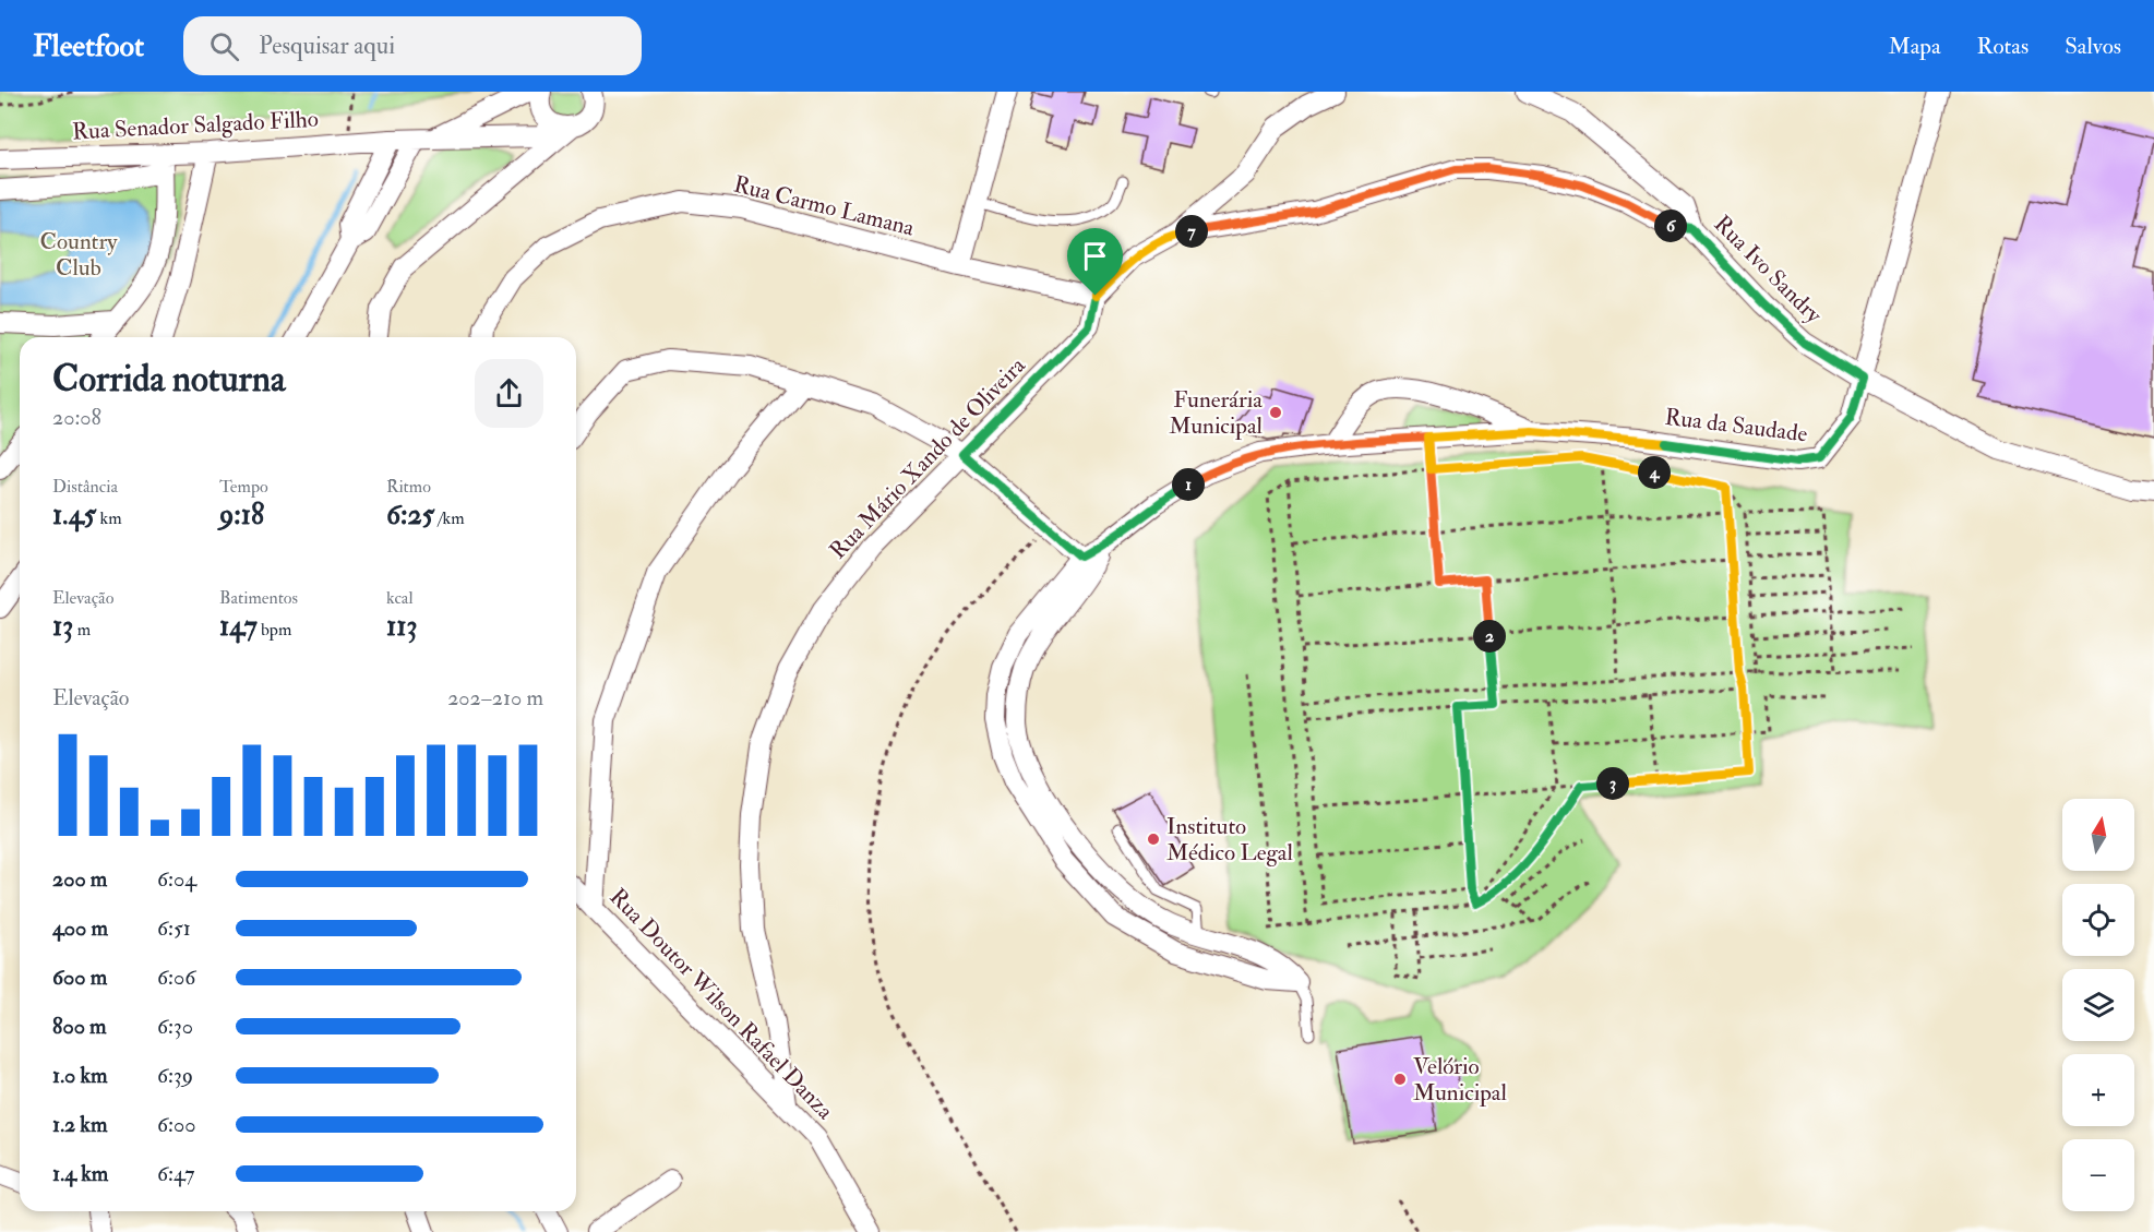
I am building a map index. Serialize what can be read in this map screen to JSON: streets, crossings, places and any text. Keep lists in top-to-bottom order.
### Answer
{
  "streets": {
    "street": [
      "Rua Senador Salgado Filho",
      "Rua Carmo Lamana",
      "Rua Ivo Sandry",
      "Rua da Saudade",
      "Rua Mário Xando de Oliveira",
      "Rua Doutor Wilson Rafael Danza"
    ]
  },
  "crossings": [
    ["Rua Carmo Lamana", "Rua Mário Xando de Oliveira"],
    ["Rua Ivo Sandry", "Rua da Saudade"],
    ["Rua Mário Xando de Oliveira", "Rua Doutor Wilson Rafael Danza"]
  ],
  "parks": ["Country Club"],
  "places": ["Funerária Municipal", "Instituto Médico Legal", "Velório Municipal"],
  "north": "top",
  "page": {
    "header": "Fleetfoot",
    "search": "Pesquisar aqui",
    "nav": ["Mapa", "Rotas", "Salvos"],
    "pins": [
      "6",
      "7",
      "4",
      "1",
      "2",
      "3"
    ],
    "heading": ["Corrida noturna", "20:08"],
    "stats": [
      ["Distância", "1.45 km"],
      ["Tempo", "9:18"],
      ["Ritmo", "6:25 /km"],
      ["Elevação", "13 m"],
      ["Batimentos", "147 bpm"],
      ["kcal", "113"]
    ],
    "chart": ["Elevação", "202–210 m"],
    "map_buttons": ["+", "−"],
    "list": [
      {
        "name": "200 m",
        "note": "6:04"
      },
      {
        "name": "400 m",
        "note": "6:51"
      },
      {
        "name": "600 m",
        "note": "6:06"
      },
      {
        "name": "800 m",
        "note": "6:30"
      },
      {
        "name": "1.0 km",
        "note": "6:39"
      },
      {
        "name": "1.2 km",
        "note": "6:00"
      },
      {
        "name": "1.4 km",
        "note": "6:47"
      }
    ]
  }
}
